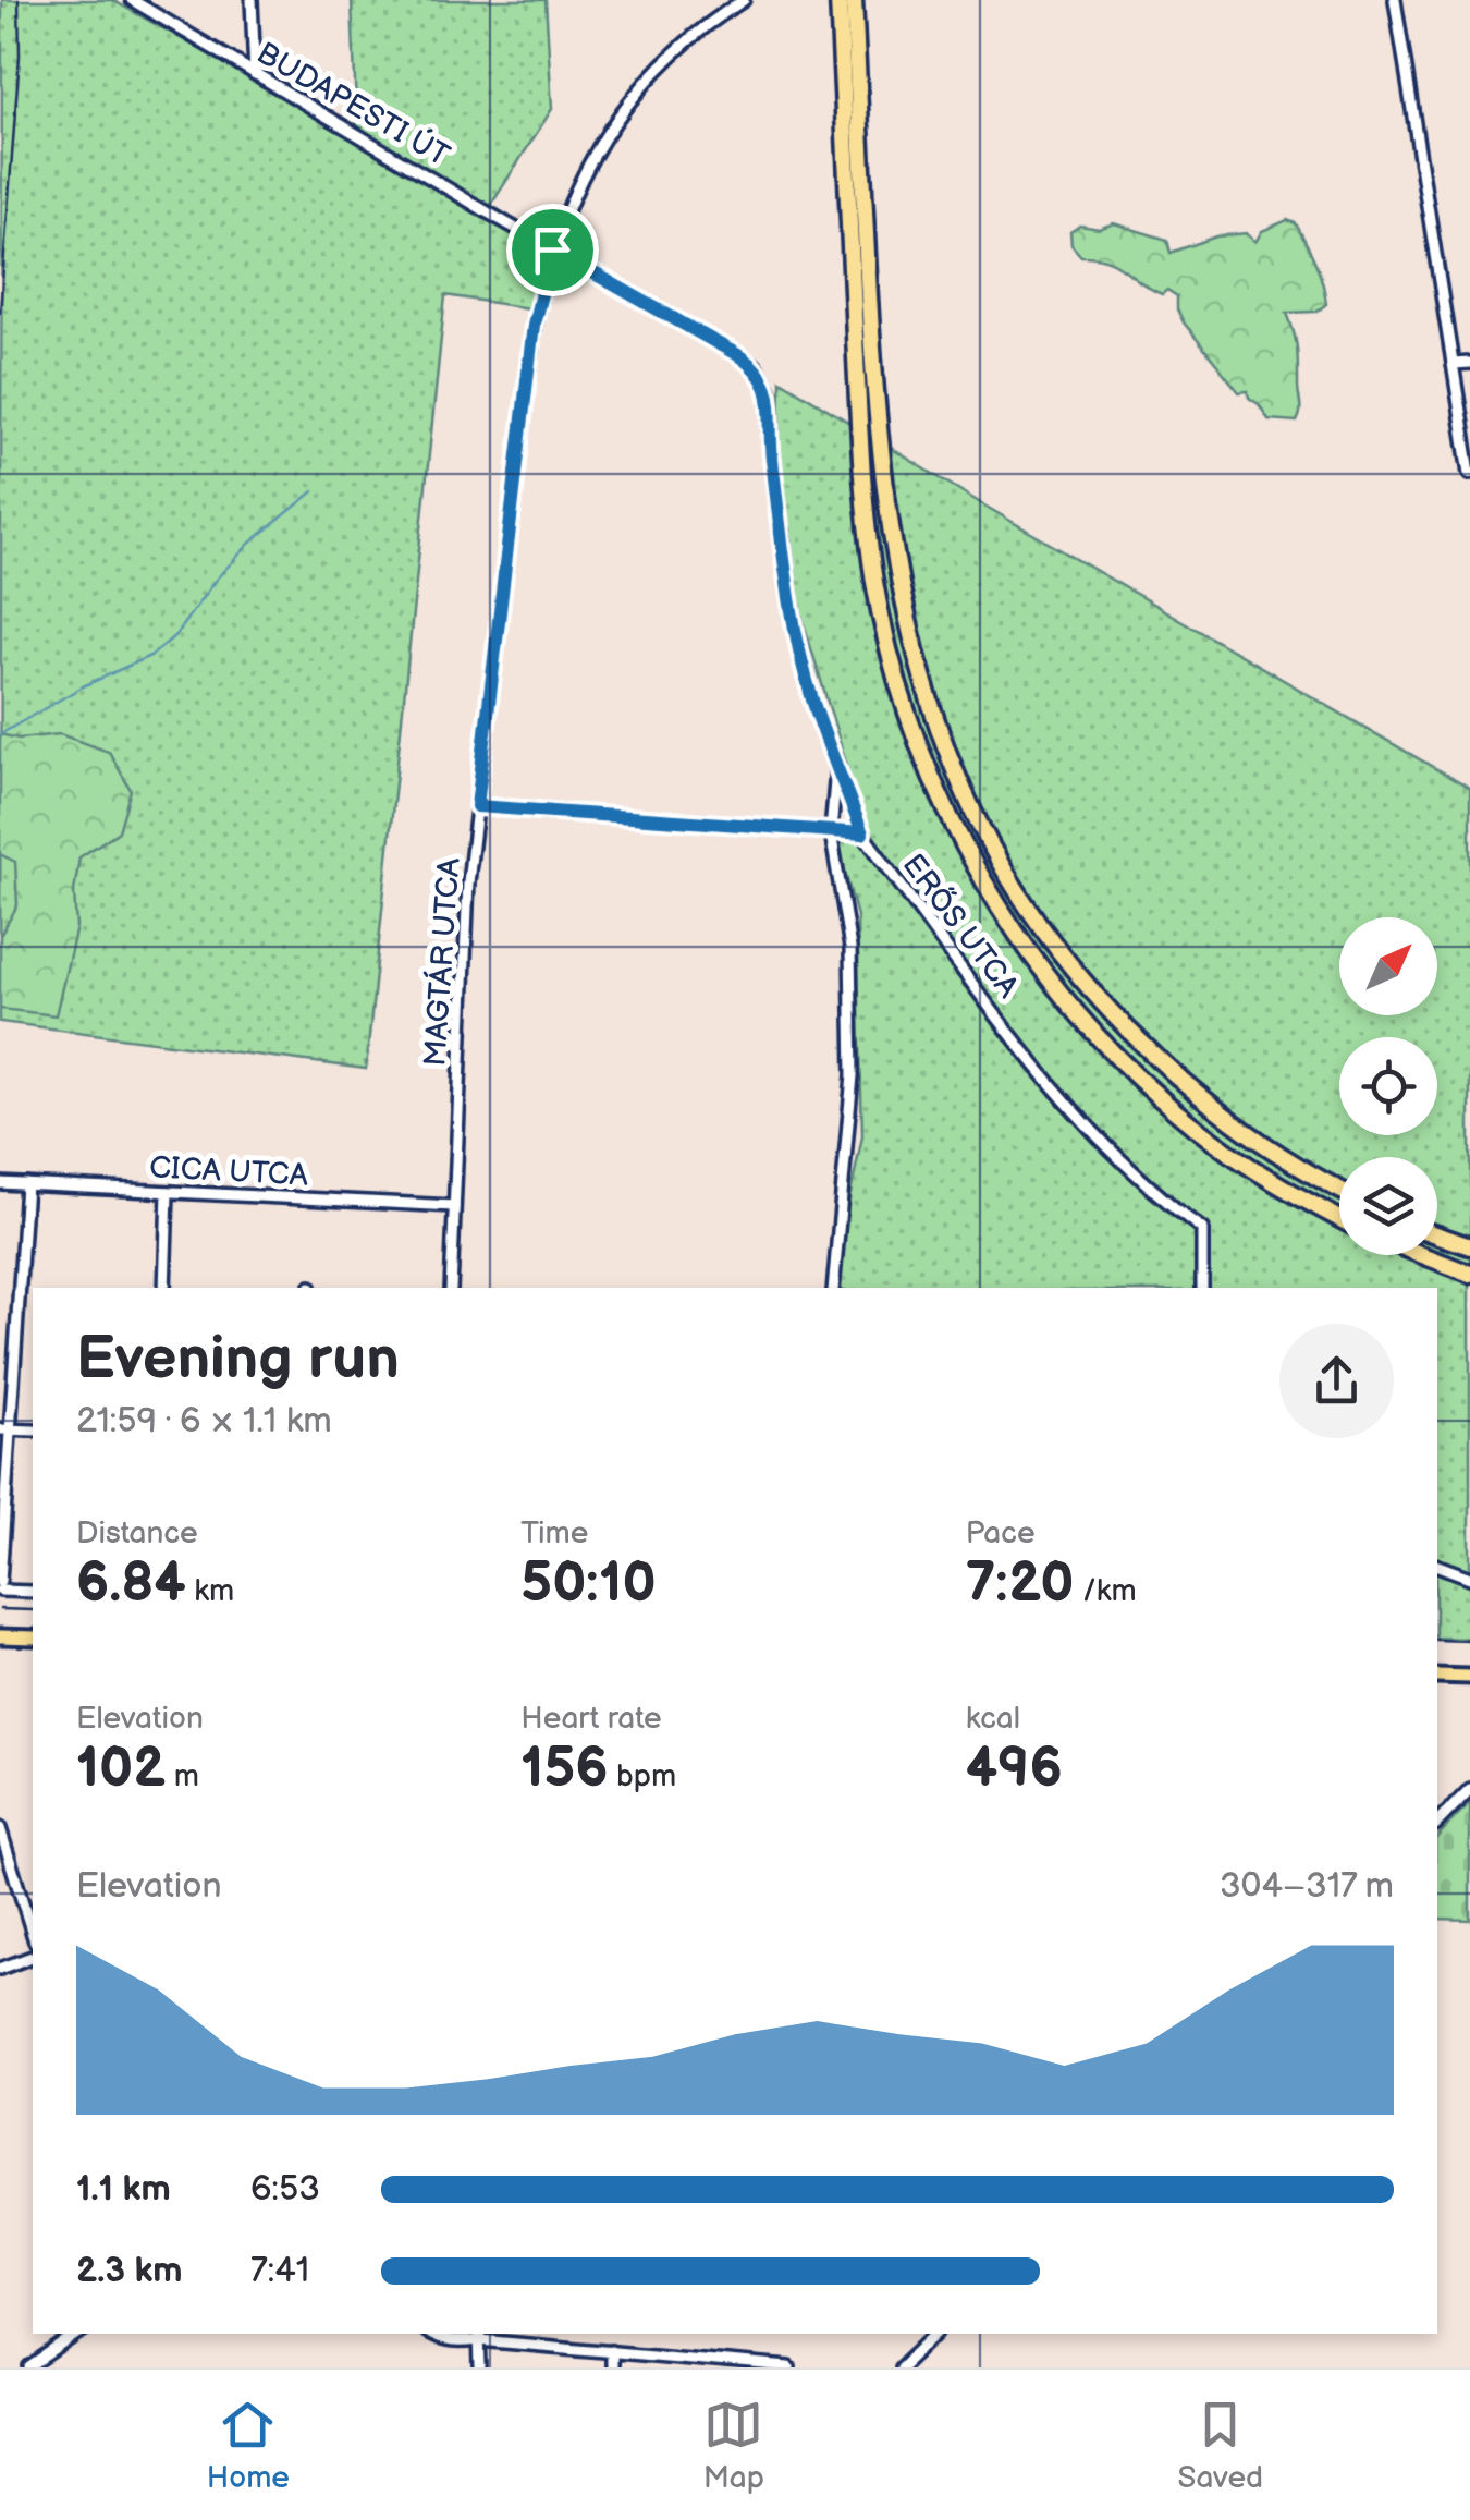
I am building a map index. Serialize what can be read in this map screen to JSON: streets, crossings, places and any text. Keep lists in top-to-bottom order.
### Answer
{
  "streets": {
    "street": [
      "BUDAPESTI ÚT",
      "ERŐS UTCA",
      "MAGTÁR UTCA",
      "CICA UTCA"
    ]
  },
  "crossings": [
    ["BUDAPESTI ÚT", "MAGTÁR UTCA"],
    ["MAGTÁR UTCA", "CICA UTCA"]
  ],
  "north": "top right",
  "page": {
    "heading": ["Evening run", "21:59 · 6 × 1.1 km"],
    "stats": [
      ["Distance", "6.84 km"],
      ["Time", "50:10"],
      ["Pace", "7:20 /km"],
      ["Elevation", "102 m"],
      ["Heart rate", "156 bpm"],
      ["kcal", "496"]
    ],
    "chart": ["Elevation", "304–317 m"],
    "list": [
      {
        "name": "1.1 km",
        "note": "6:53"
      },
      {
        "name": "2.3 km",
        "note": "7:41"
      }
    ],
    "tabs": ["Home", "Map", "Saved"]
  }
}
